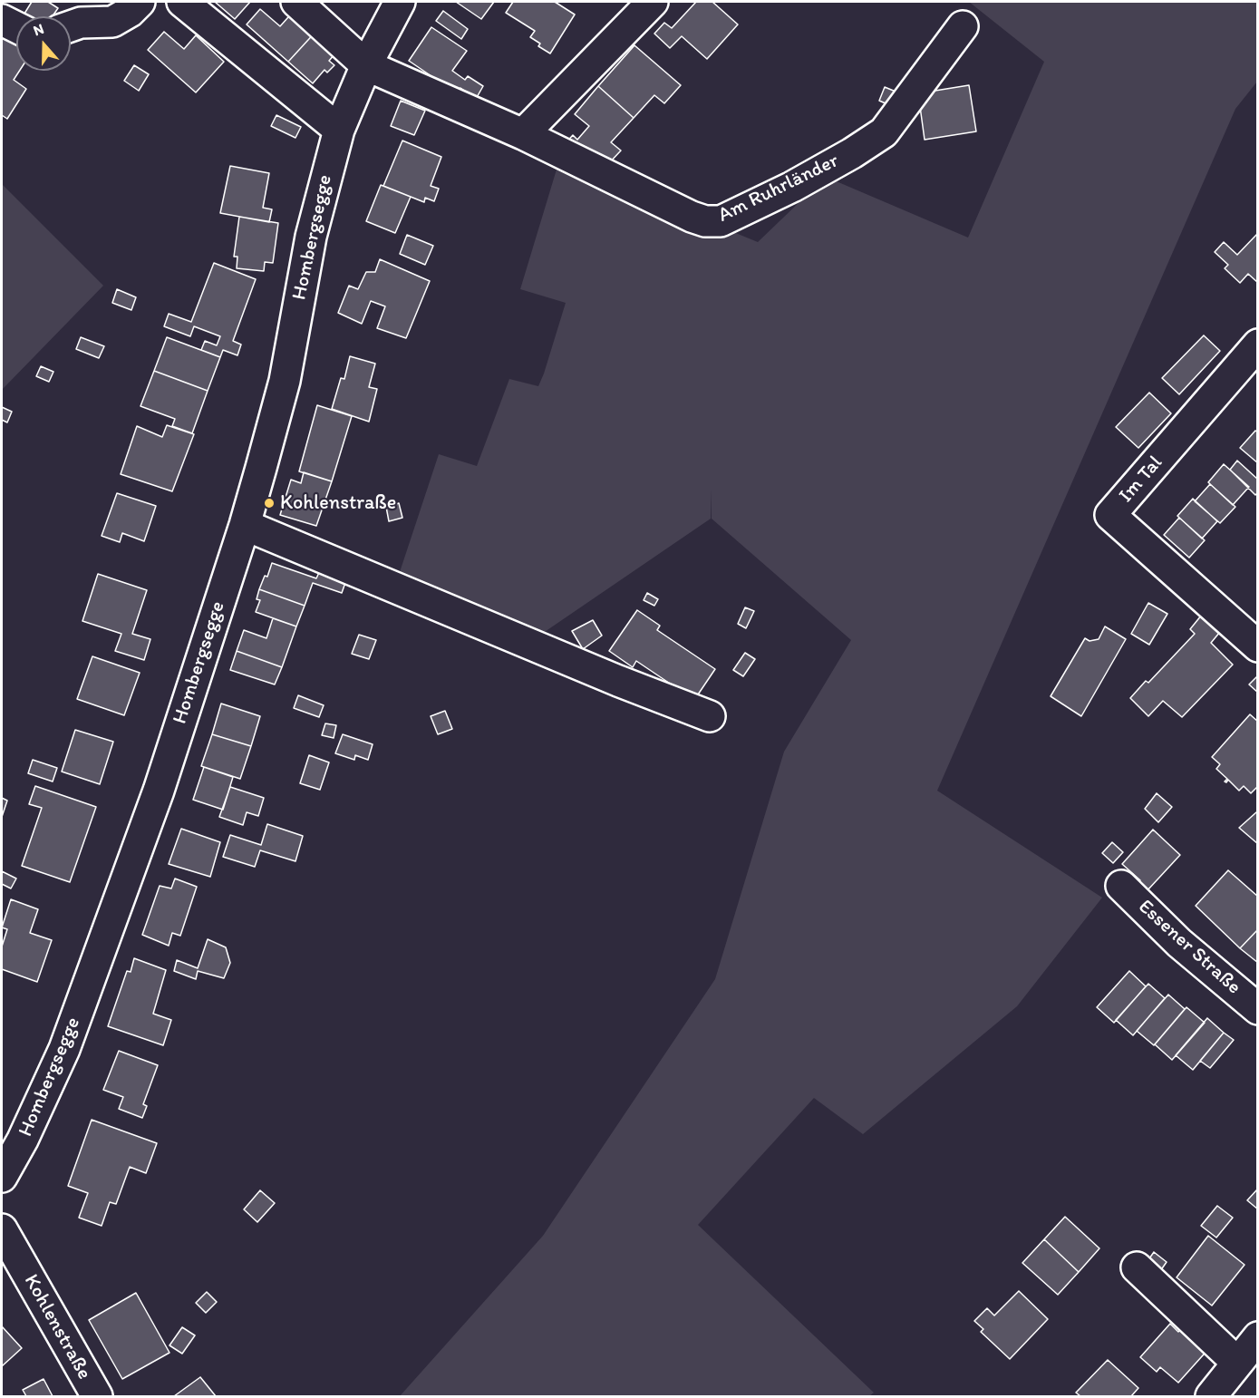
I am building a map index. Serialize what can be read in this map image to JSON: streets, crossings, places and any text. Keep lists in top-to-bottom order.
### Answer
{
  "streets": {
    "street": [
      "Am Ruhrländer",
      "Hombergsegge",
      "Im Tal",
      "Essener Straße",
      "Kohlenstraße"
    ]
  },
  "crossings": [
    ["Am Ruhrländer", "Hombergsegge"]
  ],
  "places": ["Kohlenstraße"],
  "north": "top"
}
